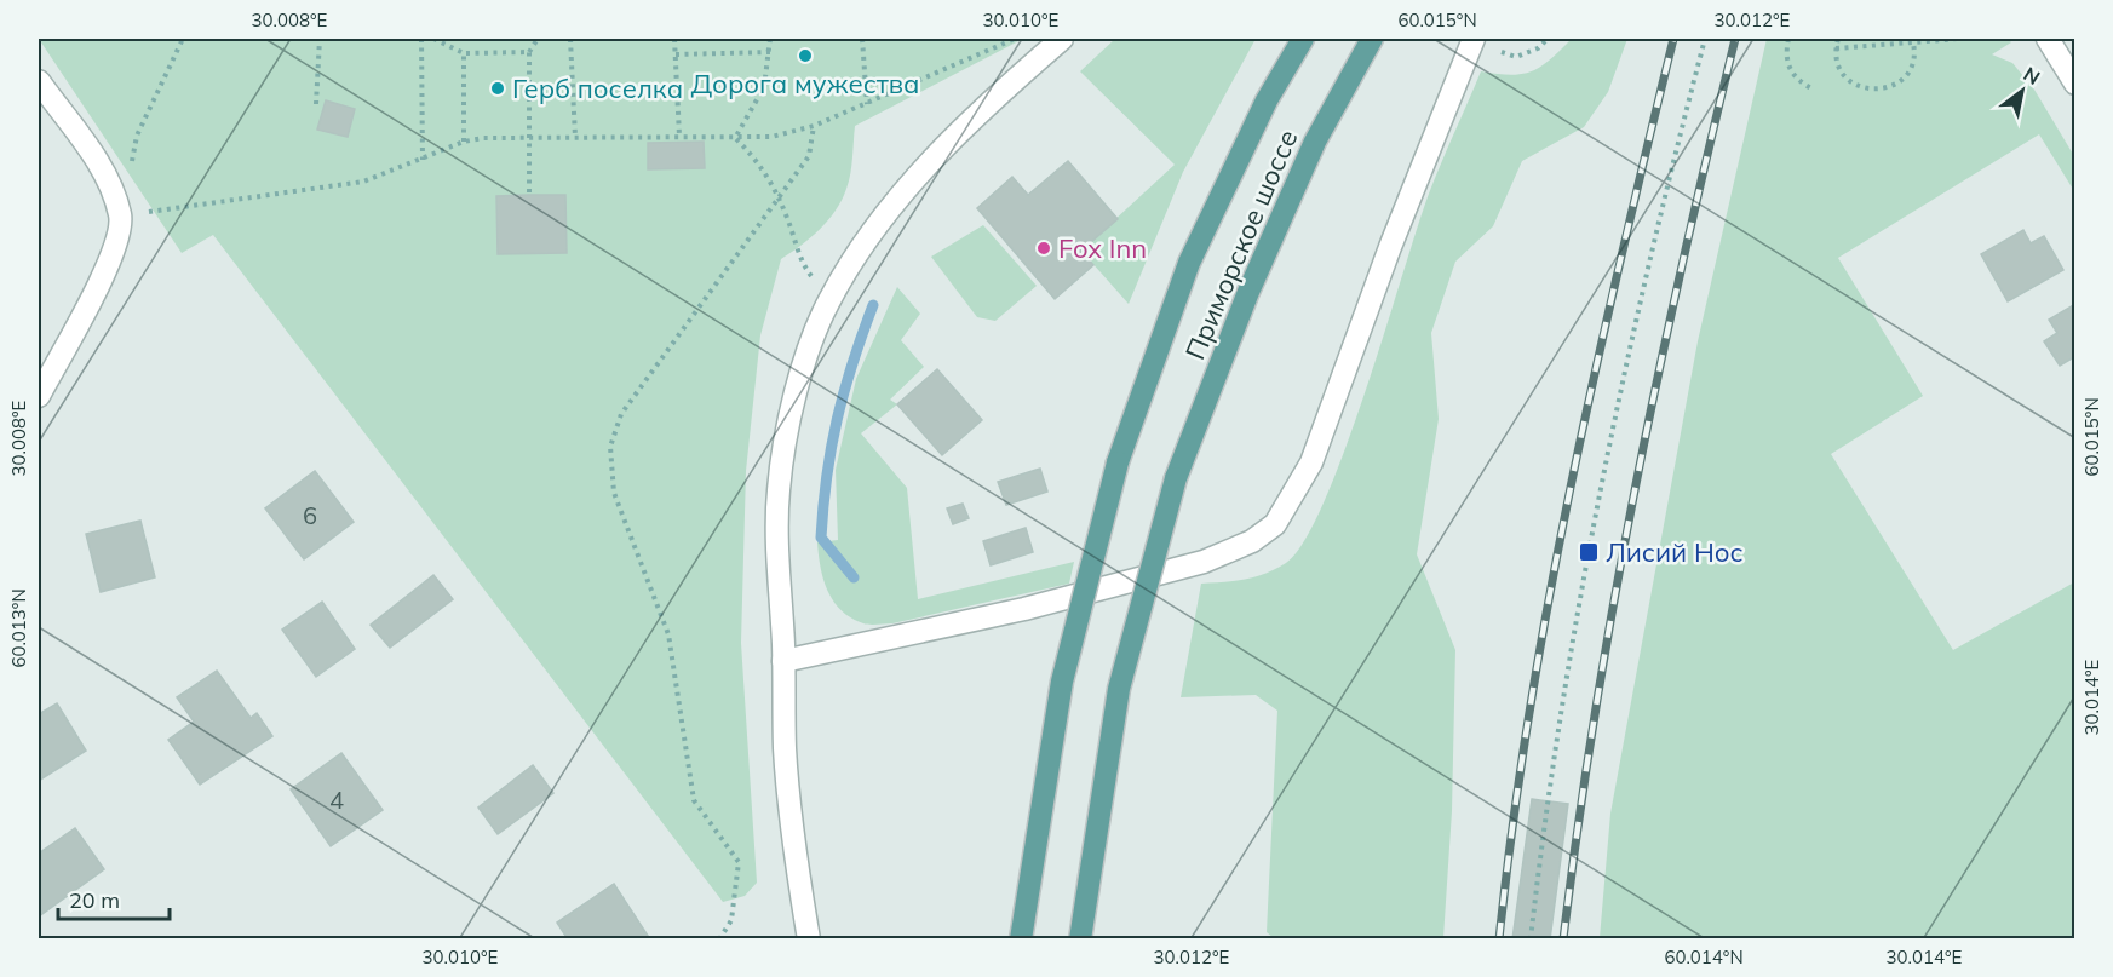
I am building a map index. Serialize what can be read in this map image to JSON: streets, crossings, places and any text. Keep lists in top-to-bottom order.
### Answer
{
  "streets": {
    "main road": ["Приморское шоссе"]
  },
  "places": {
    "other": ["Дорога мужества", "Герб поселка", "Fox Inn"],
    "transit": ["Лисий Нос"]
  },
  "house_numbers": ["6", "4"],
  "scale_bar": "20 m",
  "north": "top right",
  "coordinates": [
    "30.008°E",
    "30.010°E",
    "60.015°N",
    "30.012°E",
    "60.013°N",
    "30.014°E",
    "60.014°N"
  ]
}
